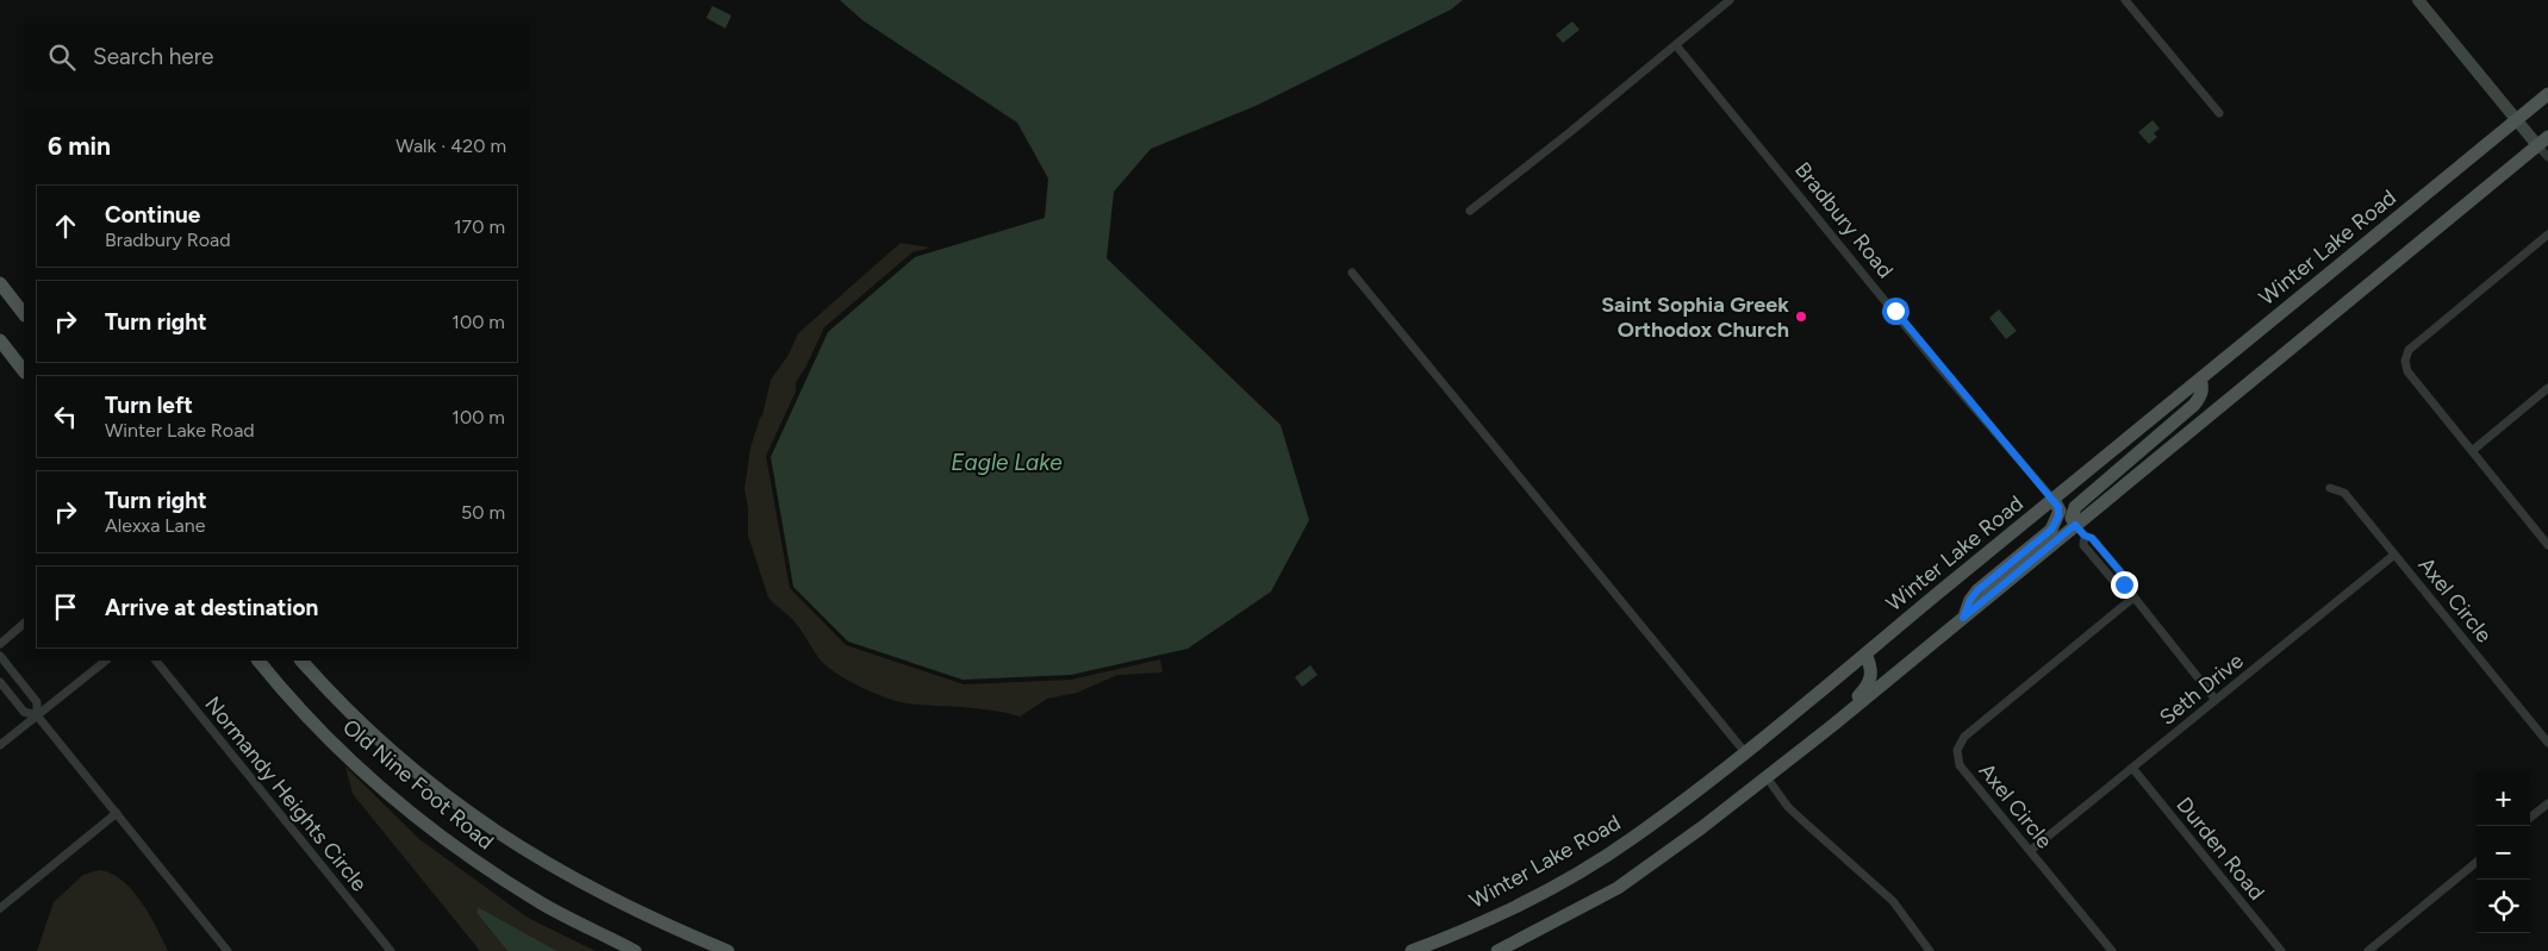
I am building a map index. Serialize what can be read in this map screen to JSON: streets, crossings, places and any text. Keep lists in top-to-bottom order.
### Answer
{
  "streets": {
    "main road": ["Winter Lake Road", "Old Nine Foot Road"],
    "street": [
      "Bradbury Road",
      "Axel Circle",
      "Seth Drive",
      "Normandy Heights Circle",
      "Durden Road"
    ]
  },
  "crossings": [
    ["Bradbury Road", "Winter Lake Road"],
    ["Axel Circle", "Seth Drive"],
    ["Seth Drive", "Durden Road"]
  ],
  "water": ["Eagle Lake"],
  "places": ["Saint Sophia Greek Orthodox Church"],
  "page": {
    "search": "Search here",
    "heading": ["6 min", "Walk · 420 m"],
    "list": [
      ["Continue", "Bradbury Road", "170 m"],
      ["Turn right", "100 m"],
      ["Turn left", "Winter Lake Road", "100 m"],
      ["Turn right", "Alexxa Lane", "50 m"],
      "Arrive at destination"
    ],
    "map_buttons": ["+", "−"]
  }
}
